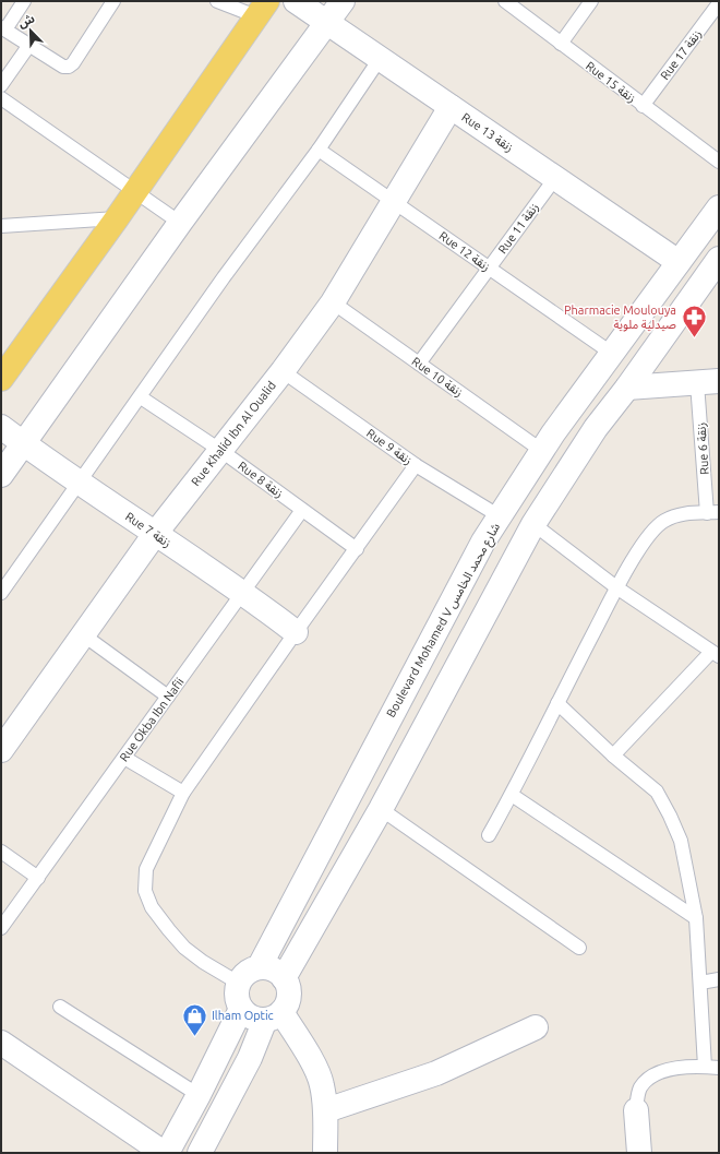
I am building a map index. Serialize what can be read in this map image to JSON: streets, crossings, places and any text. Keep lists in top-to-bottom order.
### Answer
{
  "streets": {
    "street": [
      "Rue 13 زنقة",
      "Rue Khalid Ibn Al Oualid",
      "Rue 7 زنقة",
      "Boulevard Mohamed V شارع محمد الخامس"
    ],
    "lane": [
      "Rue 17 زنقة",
      "Rue 15 زنقة",
      "Rue 11 زنقة",
      "Rue 12 زنقة",
      "Rue 10 زنقة",
      "Rue 9 زنقة",
      "Rue 6 زنقة",
      "Rue 8 زنقة",
      "Rue Okba Ibn Nafii"
    ]
  },
  "crossings": [
    ["Rue 17 زنقة", "Rue 15 زنقة"],
    ["Rue 13 زنقة", "Rue 11 زنقة"],
    ["Rue 13 زنقة", "Rue Khalid Ibn Al Oualid"],
    ["Rue 13 زنقة", "Boulevard Mohamed V شارع محمد الخامس"],
    ["Rue 11 زنقة", "Rue 12 زنقة"],
    ["Rue 11 زنقة", "Rue 10 زنقة"],
    ["Rue 12 زنقة", "Rue Khalid Ibn Al Oualid"],
    ["Rue 12 زنقة", "Boulevard Mohamed V شارع محمد الخامس"],
    ["Rue 10 زنقة", "Rue Khalid Ibn Al Oualid"],
    ["Rue 10 زنقة", "Boulevard Mohamed V شارع محمد الخامس"],
    ["Rue Khalid Ibn Al Oualid", "Rue 9 زنقة"],
    ["Rue Khalid Ibn Al Oualid", "Rue 8 زنقة"],
    ["Rue Khalid Ibn Al Oualid", "Rue 7 زنقة"],
    ["Rue 9 زنقة", "Boulevard Mohamed V شارع محمد الخامس"],
    ["Rue 8 زنقة", "Rue Okba Ibn Nafii"],
    ["Rue 7 زنقة", "Rue Okba Ibn Nafii"]
  ],
  "places": {
    "pharmacy": ["Pharmacie Moulouya صيدلية ملوية"],
    "shop": ["Ilham Optic"]
  },
  "north": "top left"
}
